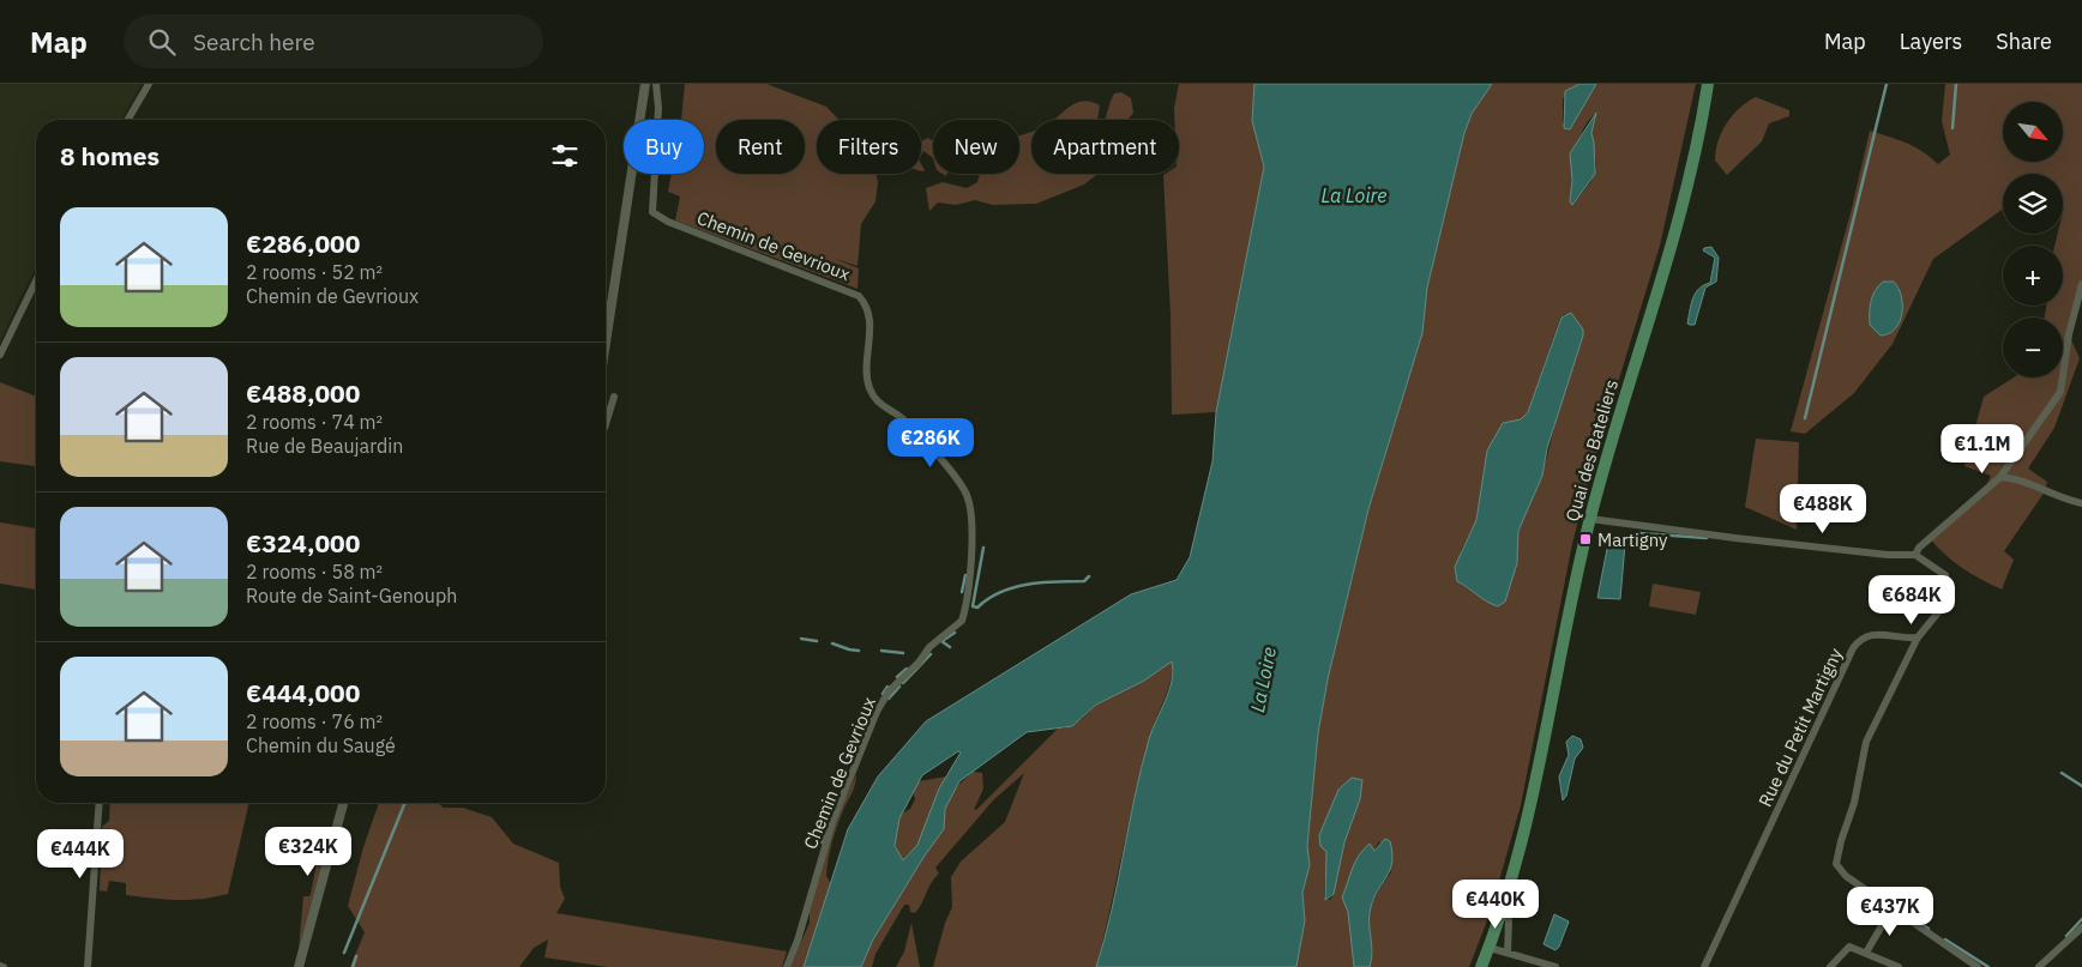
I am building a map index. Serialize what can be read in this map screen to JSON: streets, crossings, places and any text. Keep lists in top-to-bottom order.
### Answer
{
  "streets": {
    "main road": ["Quai des Bateliers"],
    "street": ["Chemin de Gevrioux", "Rue du Petit Martigny"]
  },
  "water": ["La Loire"],
  "places": {
    "transit": ["Martigny"]
  },
  "north": "bottom right",
  "page": {
    "header": "Map",
    "search": "Search here",
    "nav": ["Map", "Layers", "Share"],
    "map_buttons": ["+", "−"],
    "chip": [
      "Buy",
      "Rent",
      "Filters",
      "New",
      "Apartment"
    ],
    "heading": "8 homes",
    "list": [
      {
        "name": "€286,000",
        "note": "2 rooms · 52 m² · Chemin de Gevrioux"
      },
      {
        "name": "€488,000",
        "note": "2 rooms · 74 m² · Rue de Beaujardin"
      },
      {
        "name": "€324,000",
        "note": "2 rooms · 58 m² · Route de Saint-Genouph"
      },
      {
        "name": "€444,000",
        "note": "2 rooms · 76 m² · Chemin du Saugé"
      }
    ],
    "price": [
      "€286K",
      "€1.1M",
      "€488K",
      "€684K",
      "€324K",
      "€444K",
      "€440K",
      "€437K"
    ]
  }
}
